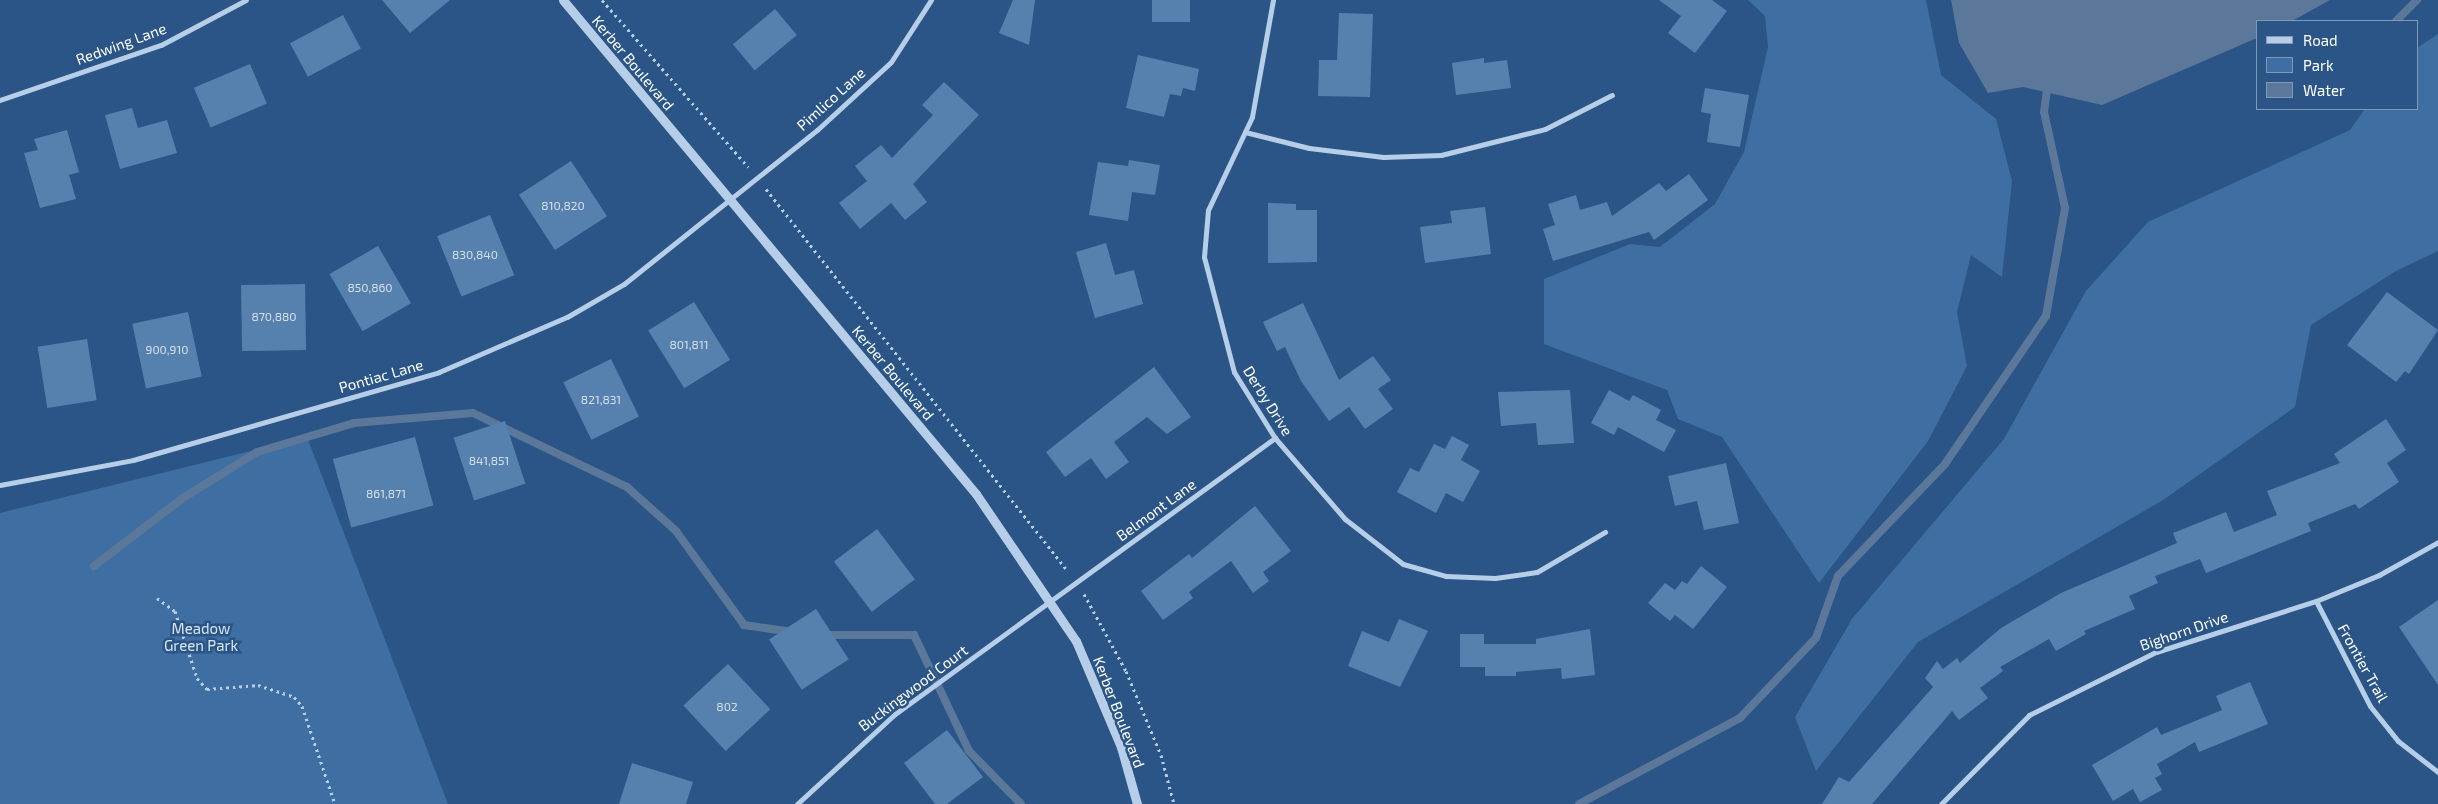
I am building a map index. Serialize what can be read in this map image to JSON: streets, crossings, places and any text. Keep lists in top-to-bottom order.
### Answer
{
  "streets": {
    "street": [
      "Redwing Lane",
      "Kerber Boulevard",
      "Pimlico Lane",
      "Pontiac Lane",
      "Derby Drive",
      "Belmont Lane",
      "Bighorn Drive",
      "Frontier Trail",
      "Buckingwood Court"
    ]
  },
  "crossings": [
    ["Kerber Boulevard", "Pimlico Lane"],
    ["Kerber Boulevard", "Pontiac Lane"],
    ["Kerber Boulevard", "Belmont Lane"],
    ["Kerber Boulevard", "Buckingwood Court"],
    ["Pimlico Lane", "Pontiac Lane"],
    ["Derby Drive", "Belmont Lane"],
    ["Belmont Lane", "Buckingwood Court"],
    ["Bighorn Drive", "Frontier Trail"]
  ],
  "parks": ["Meadow Green Park"],
  "house_numbers": [
    "810,820",
    "830,840",
    "850,860",
    "870,880",
    "801,811",
    "900,910",
    "821,831",
    "841,851",
    "861,871",
    "802"
  ],
  "legend": ["Road", "Park", "Water"]
}
